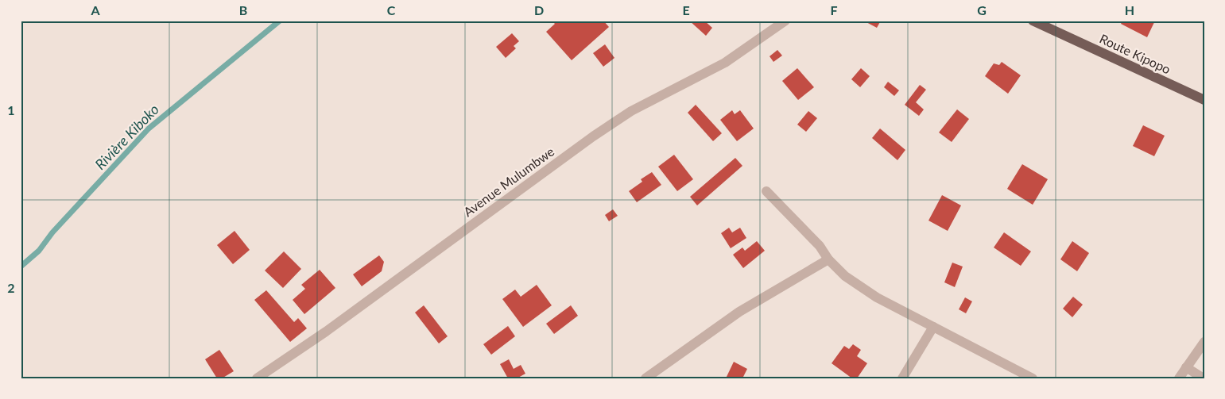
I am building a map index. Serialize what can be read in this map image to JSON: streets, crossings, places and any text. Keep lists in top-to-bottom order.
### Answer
{
  "streets": {
    "main road": ["Route Kipopo"],
    "street": ["Avenue Mulumbwe"]
  },
  "water": ["Rivière Kiboko"],
  "grid": {
    "columns": [
      "A",
      "B",
      "C",
      "D",
      "E",
      "F",
      "G",
      "H"
    ],
    "rows": ["1", "2"]
  }
}
